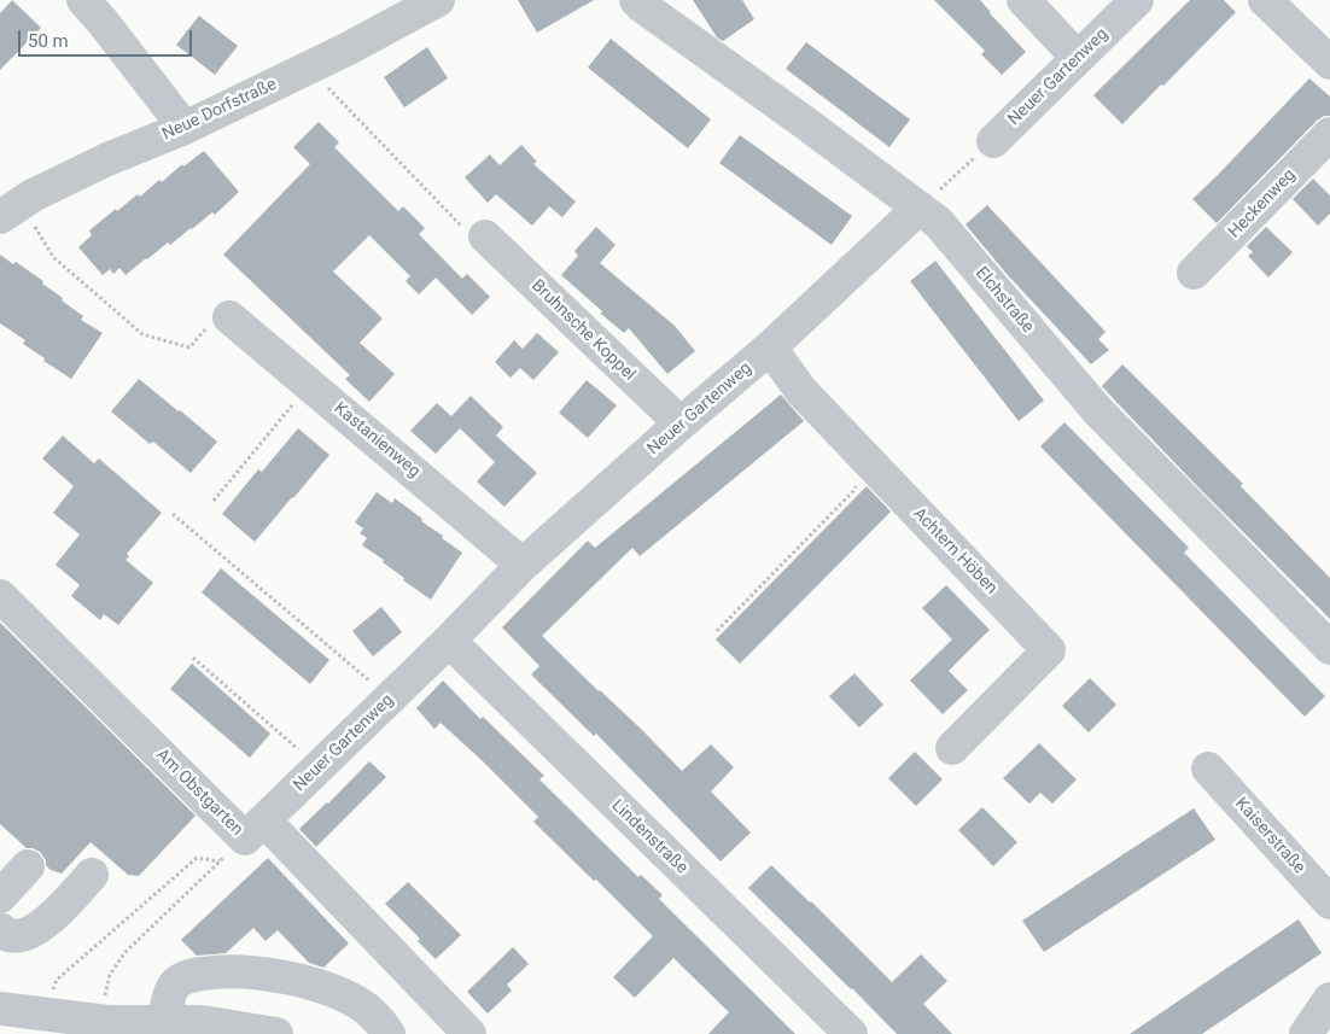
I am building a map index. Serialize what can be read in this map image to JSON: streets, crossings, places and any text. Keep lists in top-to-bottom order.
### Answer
{
  "streets": {
    "street": [
      "Neuer Gartenweg",
      "Neue Dorfstraße",
      "Heckenweg",
      "Elchstraße",
      "Bruhnsche Koppel",
      "Kastanienweg",
      "Achtern Höben",
      "Am Obstgarten",
      "Kaiserstraße",
      "Lindenstraße"
    ]
  },
  "crossings": [
    ["Neuer Gartenweg", "Elchstraße"],
    ["Neuer Gartenweg", "Bruhnsche Koppel"],
    ["Neuer Gartenweg", "Kastanienweg"],
    ["Neuer Gartenweg", "Achtern Höben"],
    ["Neuer Gartenweg", "Am Obstgarten"],
    ["Neuer Gartenweg", "Lindenstraße"]
  ],
  "scale_bar": "50 m"
}
